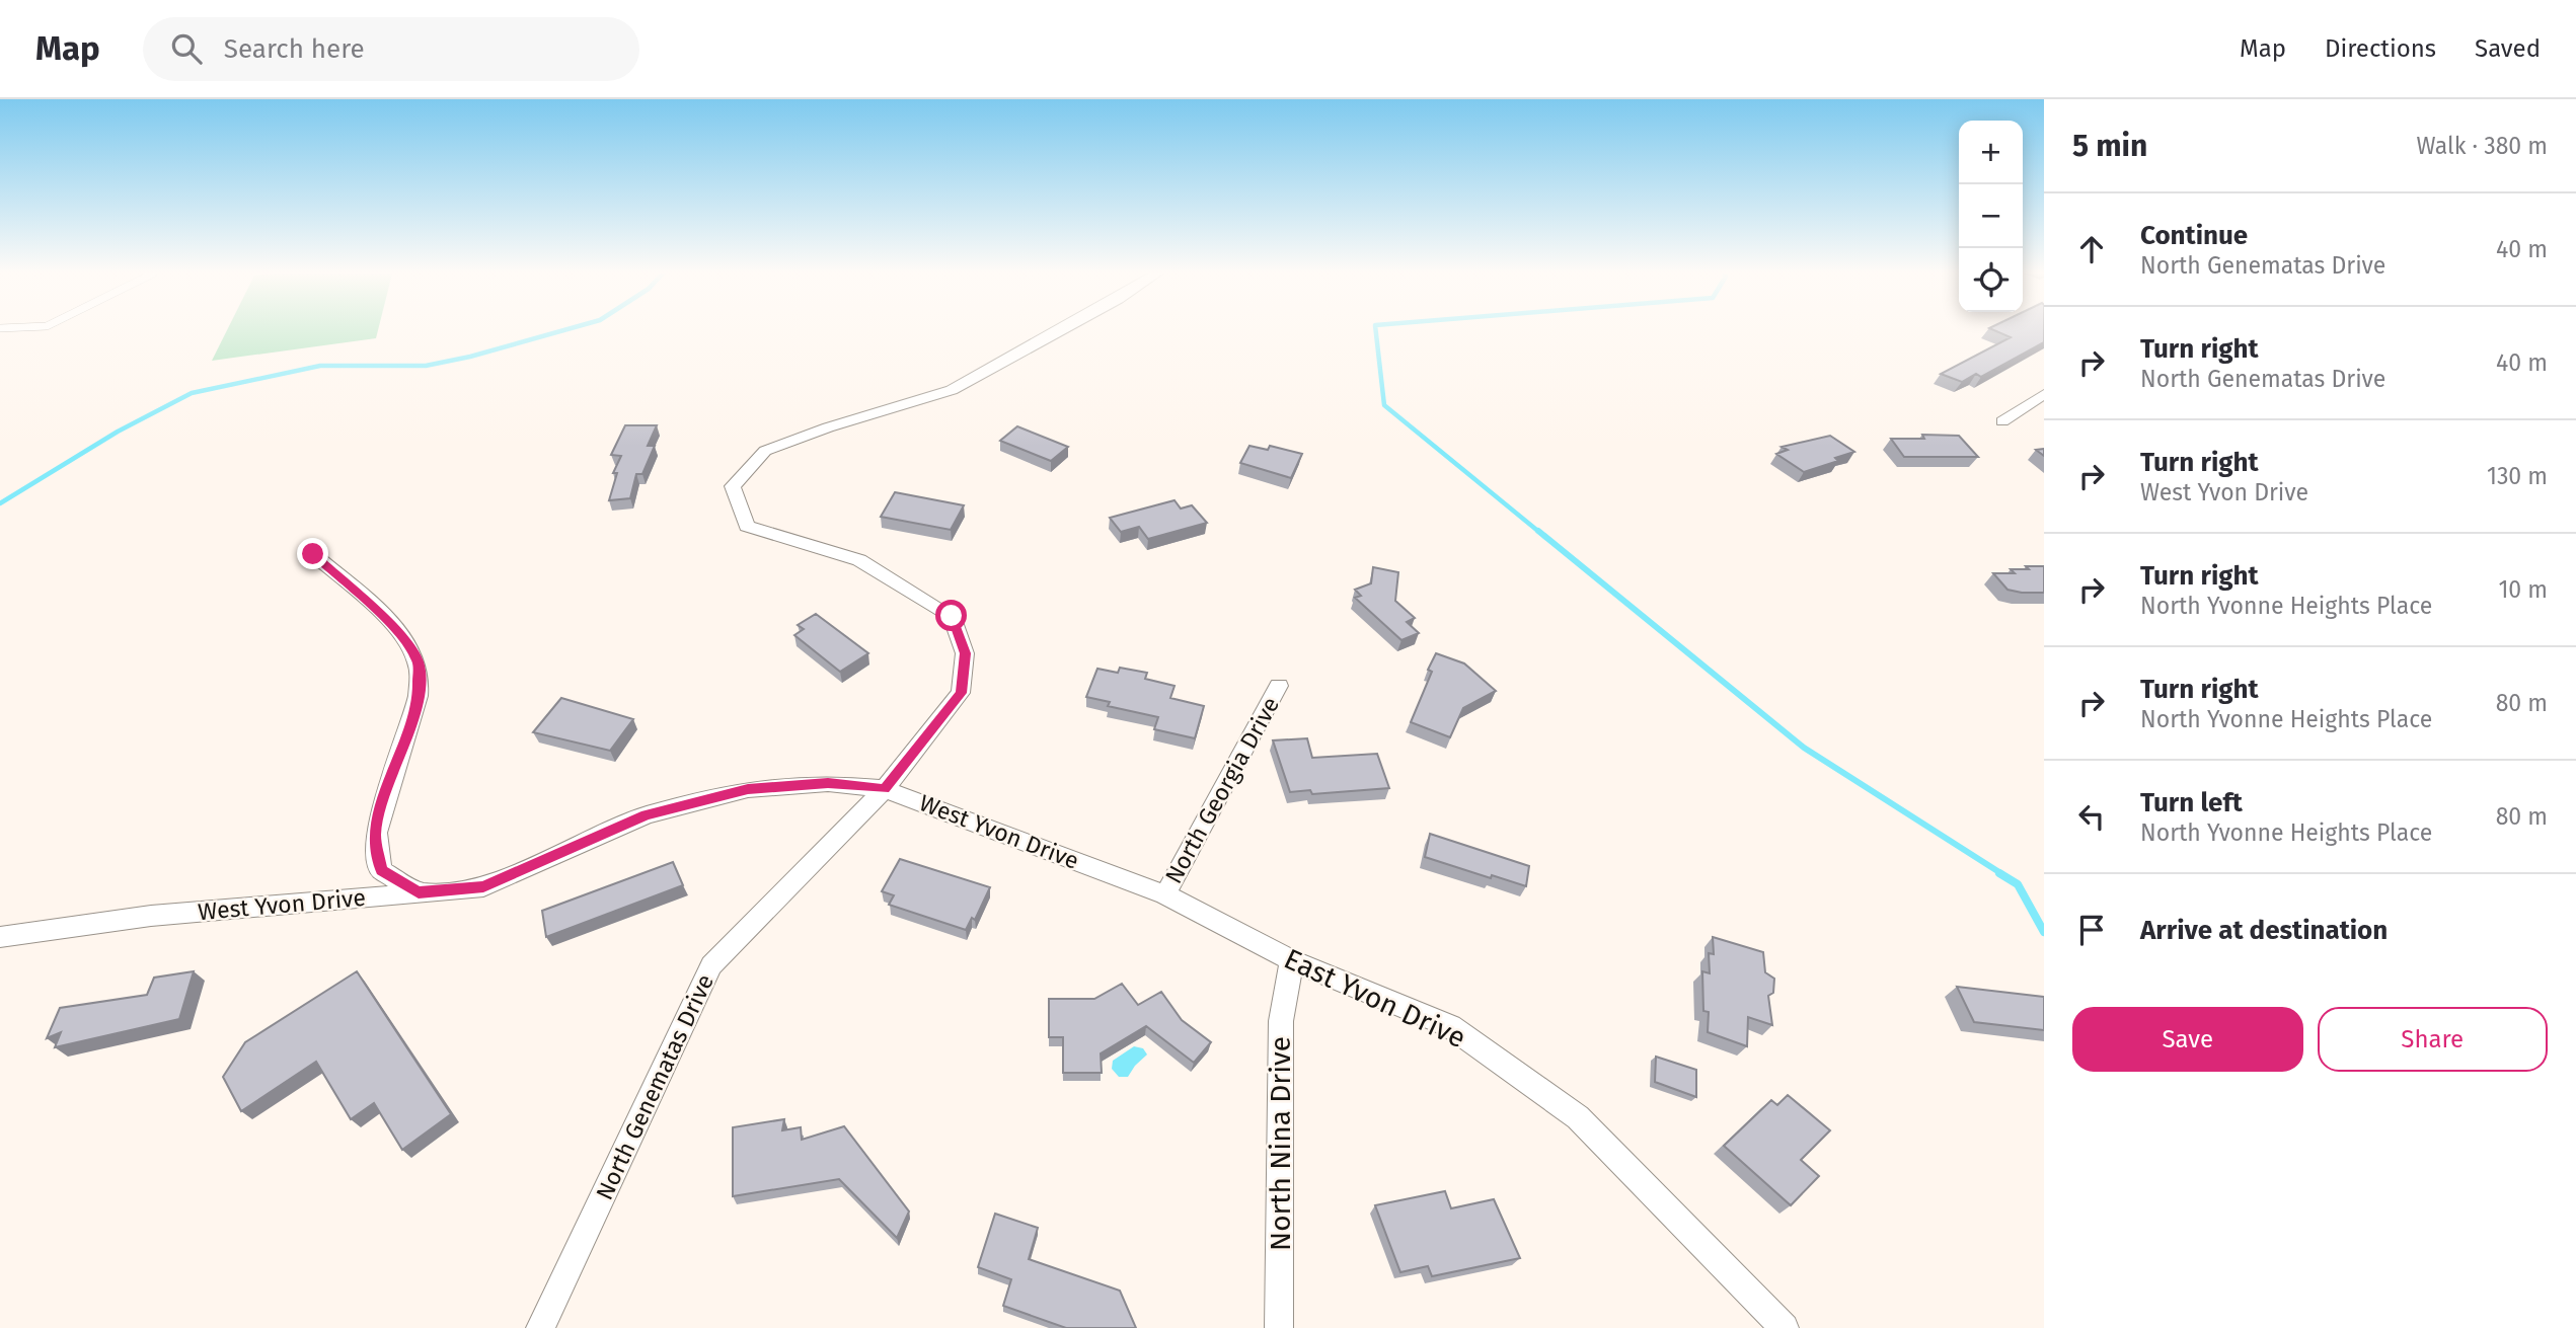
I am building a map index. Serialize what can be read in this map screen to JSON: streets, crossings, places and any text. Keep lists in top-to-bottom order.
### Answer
{
  "streets": {
    "street": [
      "North Georgia Drive",
      "West Yvon Drive",
      "East Yvon Drive",
      "North Genematas Drive",
      "North Nina Drive"
    ]
  },
  "crossings": [
    ["North Georgia Drive", "West Yvon Drive"],
    ["North Georgia Drive", "East Yvon Drive"],
    ["West Yvon Drive", "East Yvon Drive"],
    ["West Yvon Drive", "North Genematas Drive"],
    ["East Yvon Drive", "North Nina Drive"]
  ],
  "page": {
    "header": "Map",
    "search": "Search here",
    "nav": ["Map", "Directions", "Saved"],
    "heading": ["5 min", "Walk · 380 m"],
    "map_buttons": ["+", "−"],
    "list": [
      ["Continue", "North Genematas Drive", "40 m"],
      ["Turn right", "North Genematas Drive", "40 m"],
      ["Turn right", "West Yvon Drive", "130 m"],
      ["Turn right", "North Yvonne Heights Place", "10 m"],
      ["Turn right", "North Yvonne Heights Place", "80 m"],
      ["Turn left", "North Yvonne Heights Place", "80 m"],
      "Arrive at destination"
    ],
    "buttons": ["Save", "Share"]
  }
}
